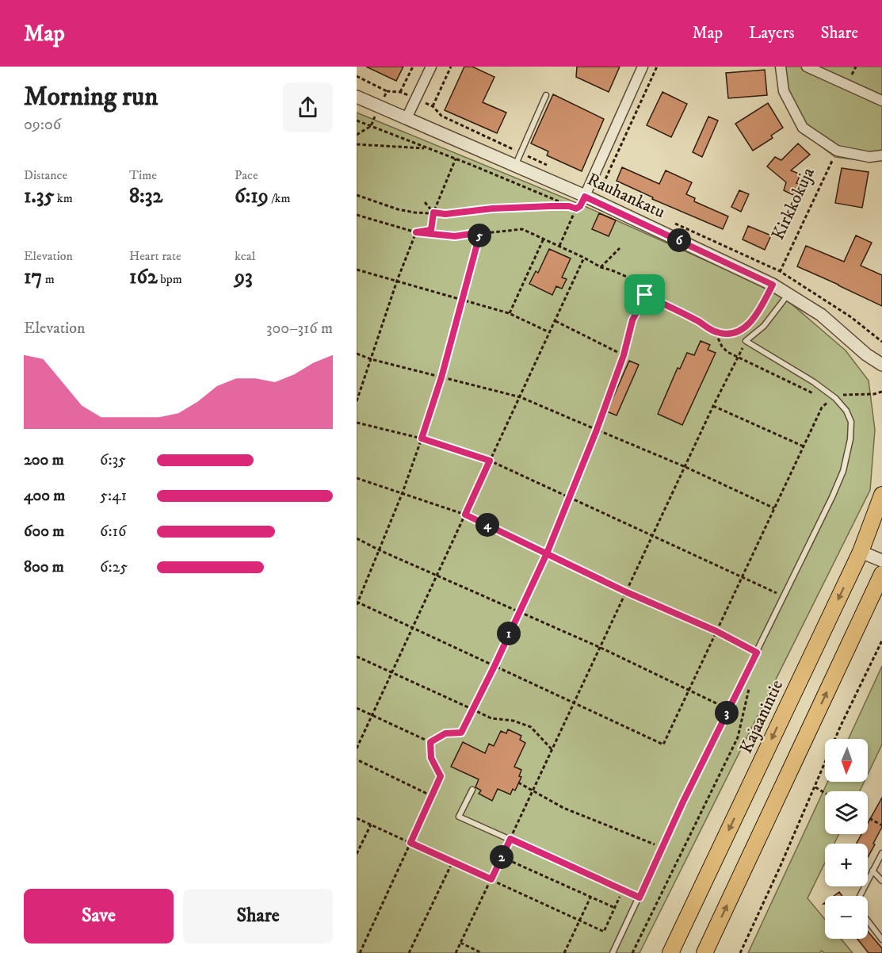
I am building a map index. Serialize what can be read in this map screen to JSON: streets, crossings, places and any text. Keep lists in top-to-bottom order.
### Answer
{
  "streets": {
    "main road": ["Kajaanintie"],
    "street": ["Rauhankatu"],
    "path": ["Kirkkokuja"]
  },
  "crossings": [
    ["Rauhankatu", "Kirkkokuja"]
  ],
  "north": "bottom",
  "page": {
    "header": "Map",
    "nav": ["Map", "Layers", "Share"],
    "heading": ["Morning run", "09:06"],
    "stats": [
      ["Distance", "1.35 km"],
      ["Time", "8:32"],
      ["Pace", "6:19 /km"],
      ["Elevation", "17 m"],
      ["Heart rate", "162 bpm"],
      ["kcal", "93"]
    ],
    "pins": [
      "5",
      "6",
      "4",
      "1",
      "3",
      "2"
    ],
    "chart": ["Elevation", "300–316 m"],
    "list": [
      {
        "name": "200 m",
        "note": "6:35"
      },
      {
        "name": "400 m",
        "note": "5:41"
      },
      {
        "name": "600 m",
        "note": "6:16"
      },
      {
        "name": "800 m",
        "note": "6:25"
      }
    ],
    "map_buttons": ["+", "−"],
    "buttons": ["Save", "Share"]
  }
}
